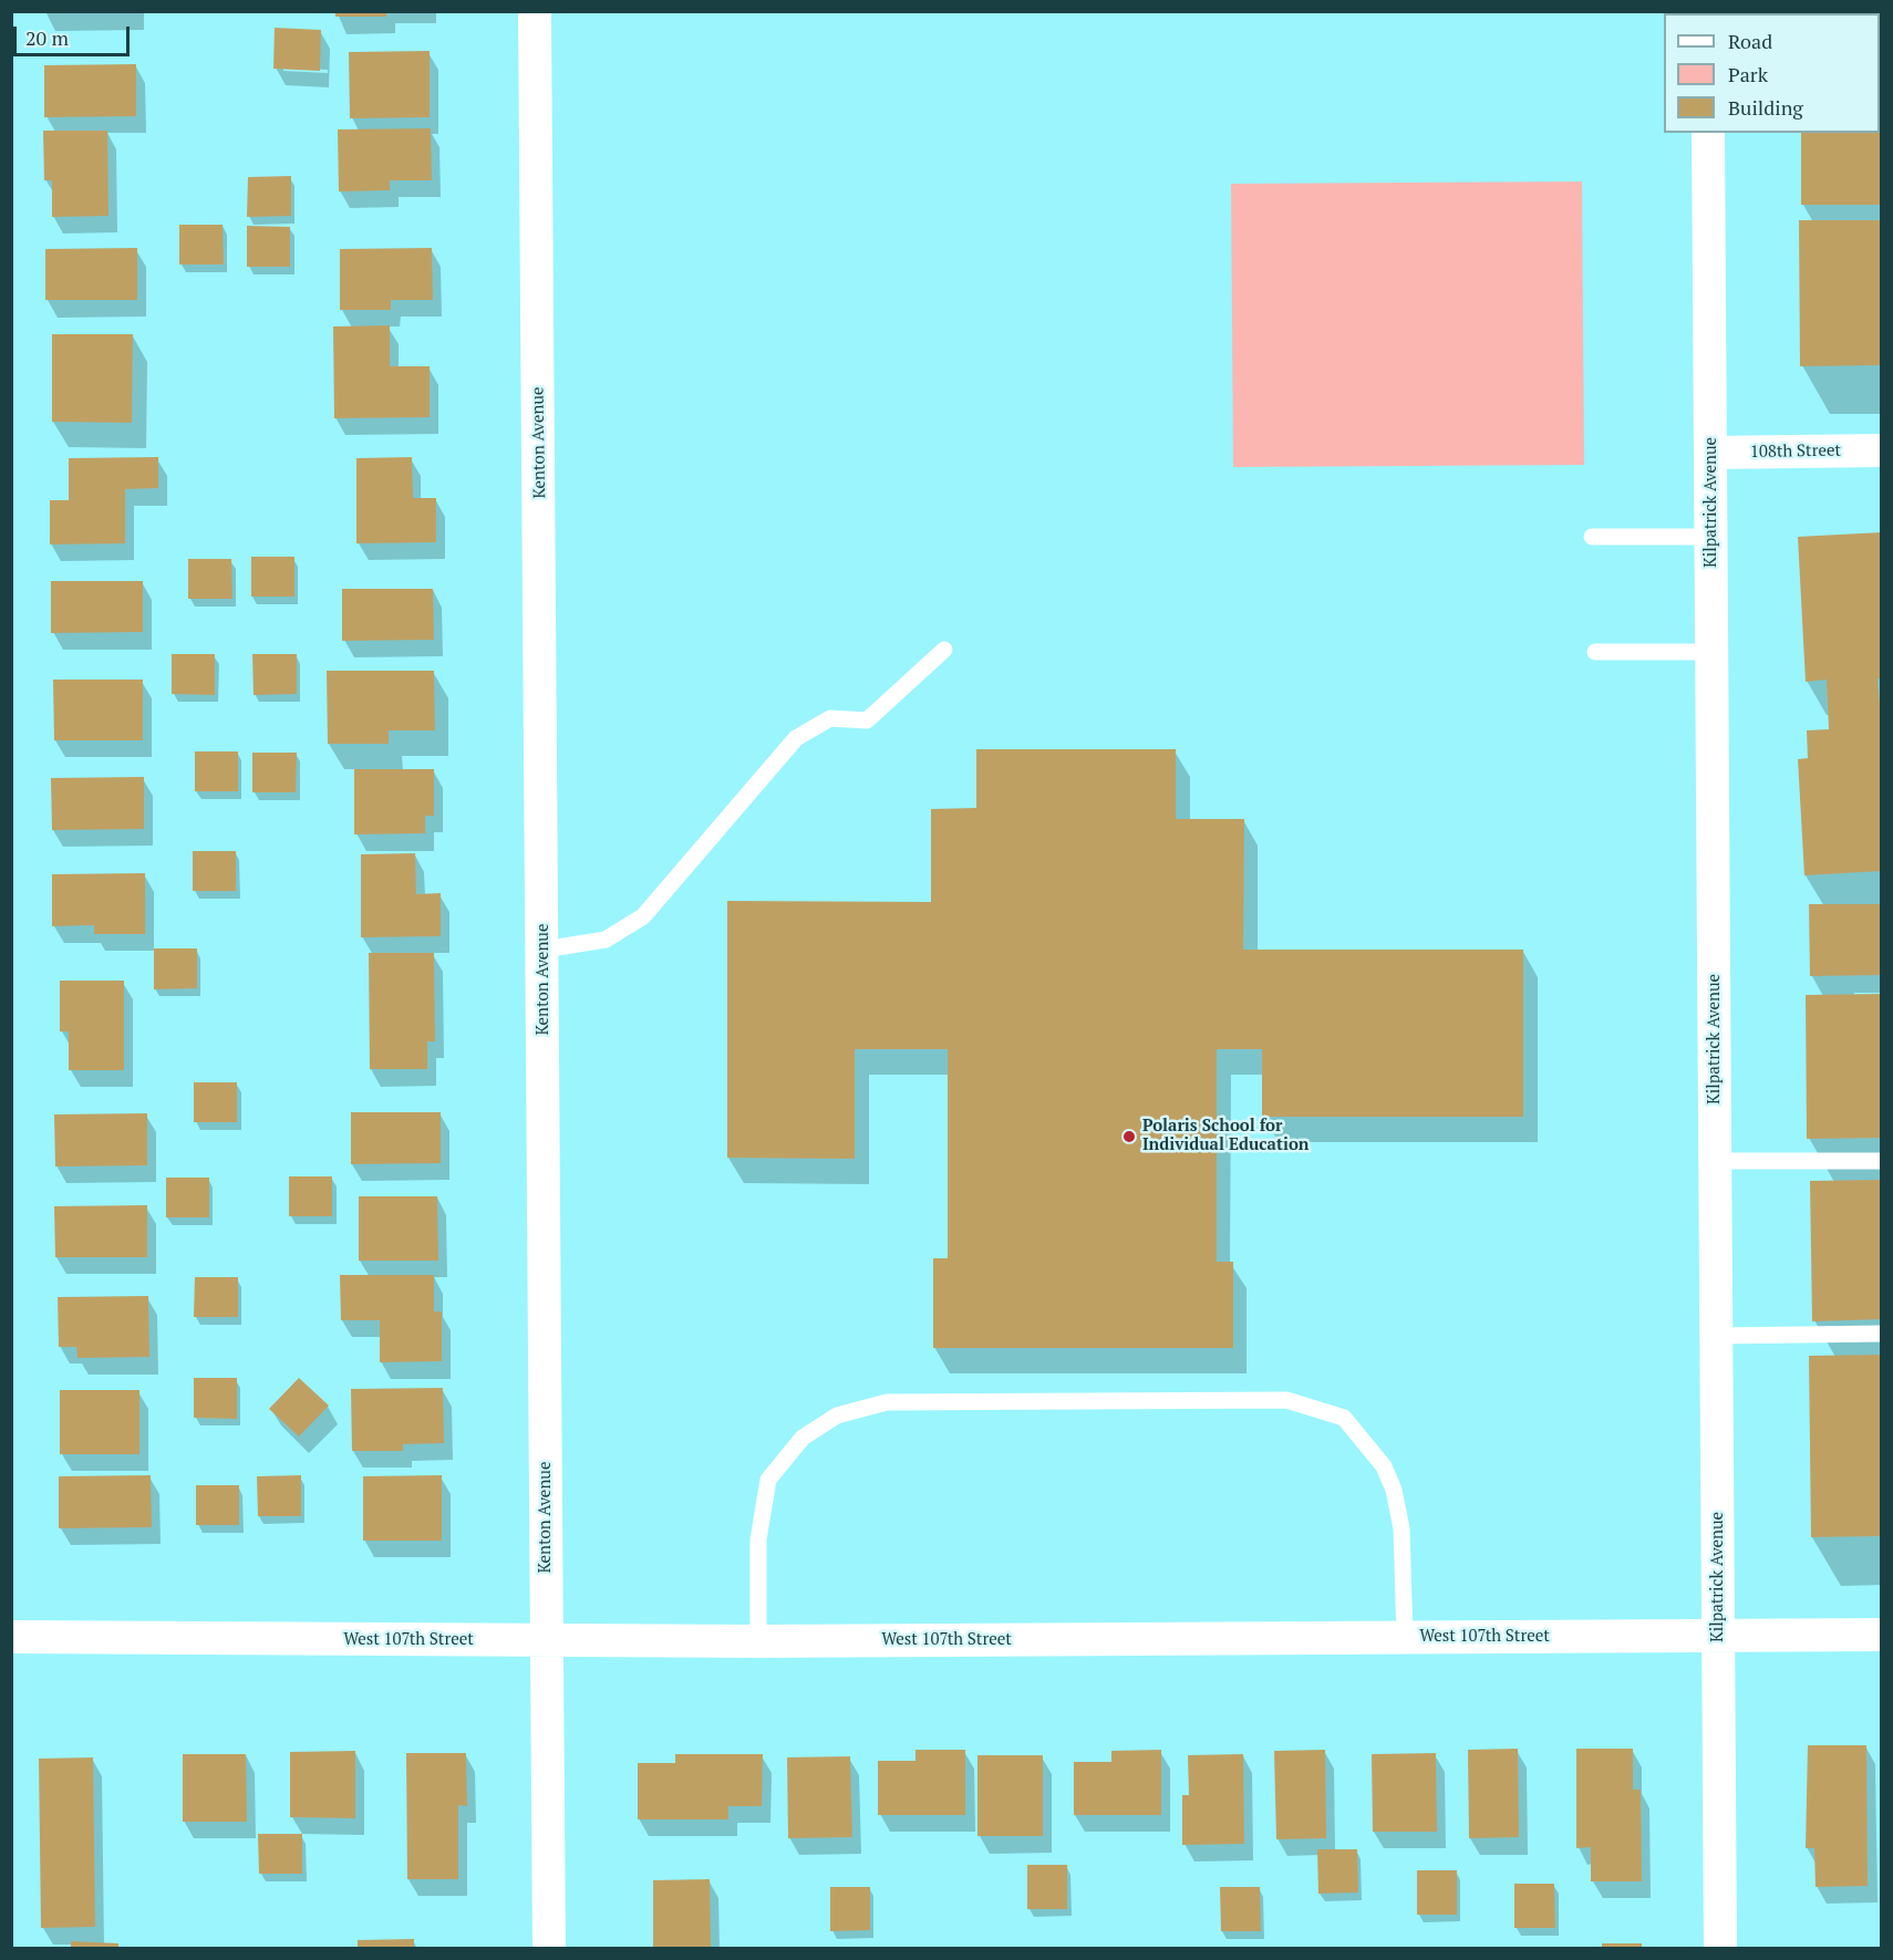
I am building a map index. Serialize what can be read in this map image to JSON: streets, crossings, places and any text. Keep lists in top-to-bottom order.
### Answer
{
  "streets": {
    "street": [
      "Kenton Avenue",
      "108th Street",
      "Kilpatrick Avenue",
      "West 107th Street"
    ]
  },
  "crossings": [
    ["Kenton Avenue", "West 107th Street"],
    ["108th Street", "Kilpatrick Avenue"],
    ["Kilpatrick Avenue", "West 107th Street"]
  ],
  "places": ["Polaris School for Individual Education"],
  "legend": ["Road", "Park", "Building"],
  "scale_bar": "20 m"
}
